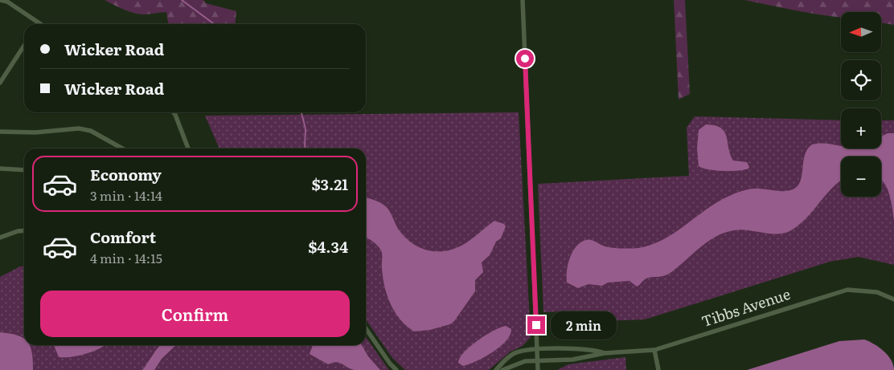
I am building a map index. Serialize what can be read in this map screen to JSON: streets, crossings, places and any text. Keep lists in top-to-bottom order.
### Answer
{
  "streets": {
    "street": ["Tibbs Avenue"]
  },
  "north": "left",
  "page": {
    "map_buttons": ["+", "−"],
    "banner": ["Wicker Road", "Wicker Road"],
    "list": [
      {
        "name": "Economy",
        "note": "3 min · 14:14",
        "value": "$3.21"
      },
      {
        "name": "Comfort",
        "note": "4 min · 14:15",
        "value": "$4.34"
      }
    ],
    "buttons": "Confirm",
    "bubble": "2 min"
  }
}
